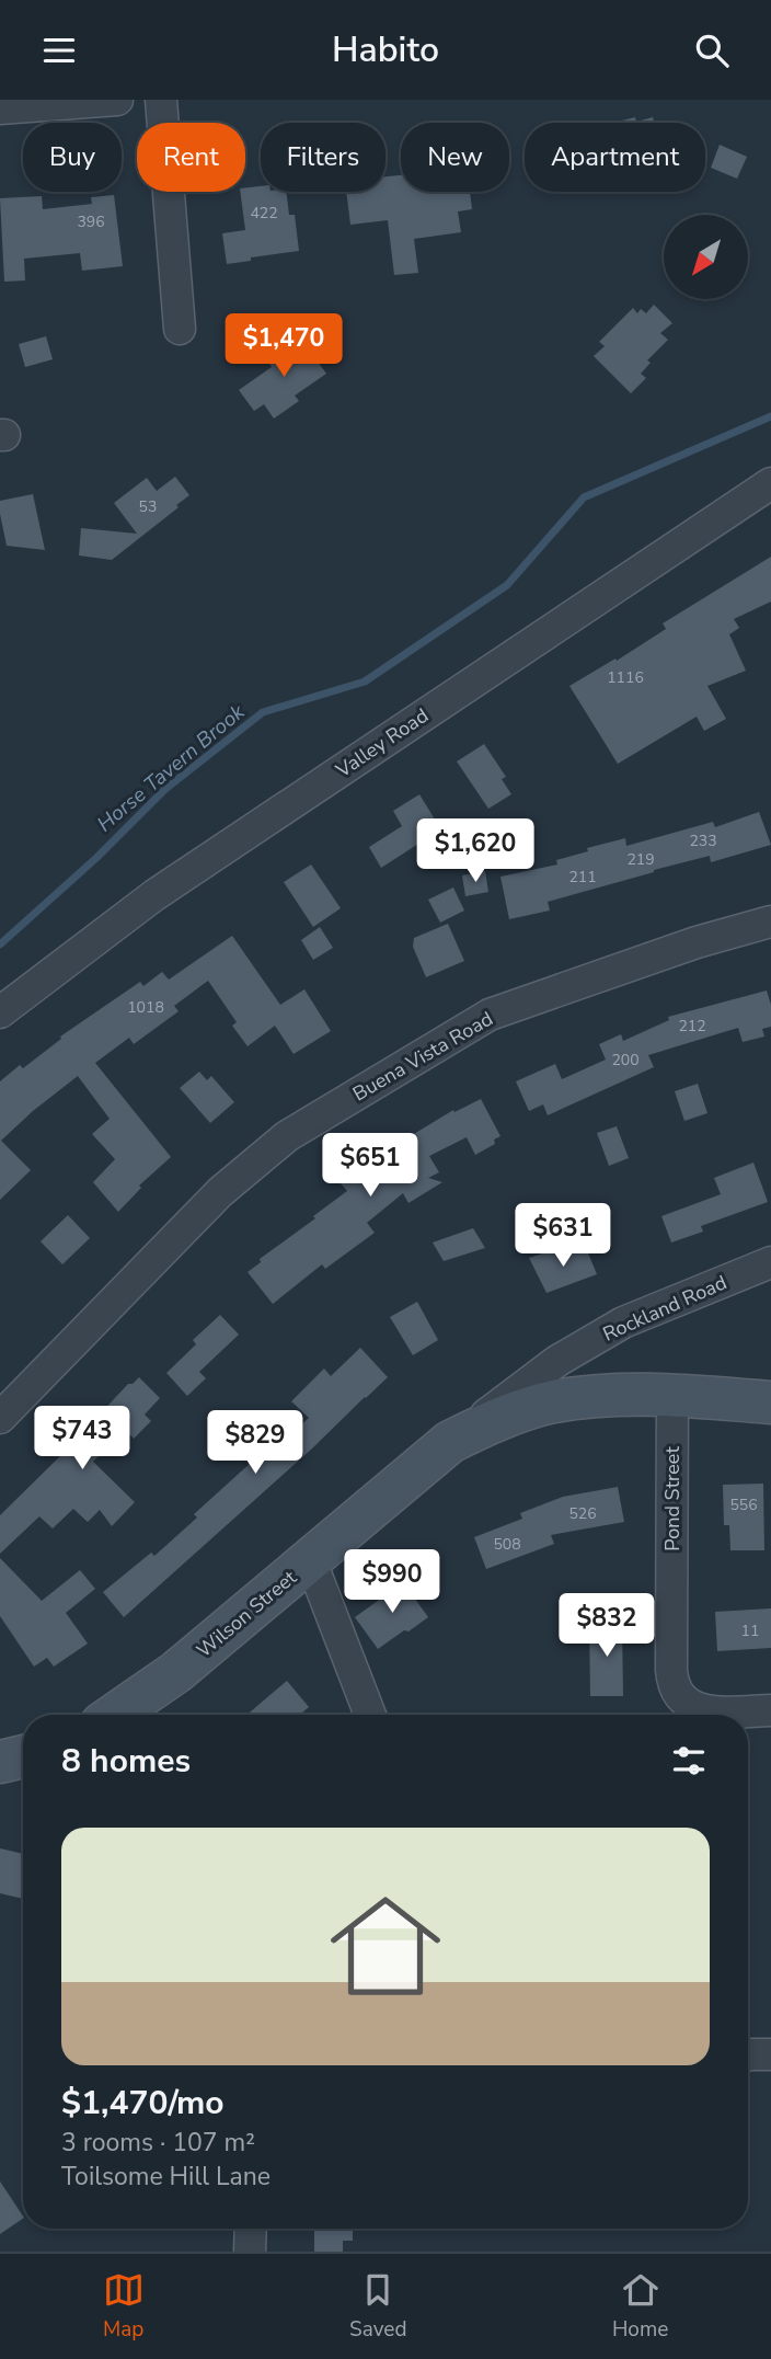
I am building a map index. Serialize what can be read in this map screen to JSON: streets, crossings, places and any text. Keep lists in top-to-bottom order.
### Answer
{
  "streets": {
    "main road": ["Wilson Street"],
    "street": [
      "Valley Road",
      "Buena Vista Road",
      "Rockland Road",
      "Pond Street"
    ]
  },
  "crossings": [
    ["Rockland Road", "Wilson Street"],
    ["Pond Street", "Wilson Street"]
  ],
  "water": ["Horse Tavern Brook"],
  "house_numbers": [
    "422",
    "396",
    "53",
    "1116",
    "233",
    "219",
    "211",
    "1018",
    "212",
    "200",
    "556",
    "526",
    "508",
    "11"
  ],
  "north": "bottom left",
  "page": {
    "header": "Habito",
    "chip": [
      "Buy",
      "Rent",
      "Filters",
      "New",
      "Apartment"
    ],
    "price": [
      "$1,470",
      "$1,620",
      "$651",
      "$631",
      "$743",
      "$829",
      "$990",
      "$832"
    ],
    "heading": "8 homes",
    "list": [
      {
        "name": "$1,470/mo",
        "note": "3 rooms · 107 m² · Toilsome Hill Lane"
      }
    ],
    "tabs": ["Map", "Saved", "Home"]
  }
}
